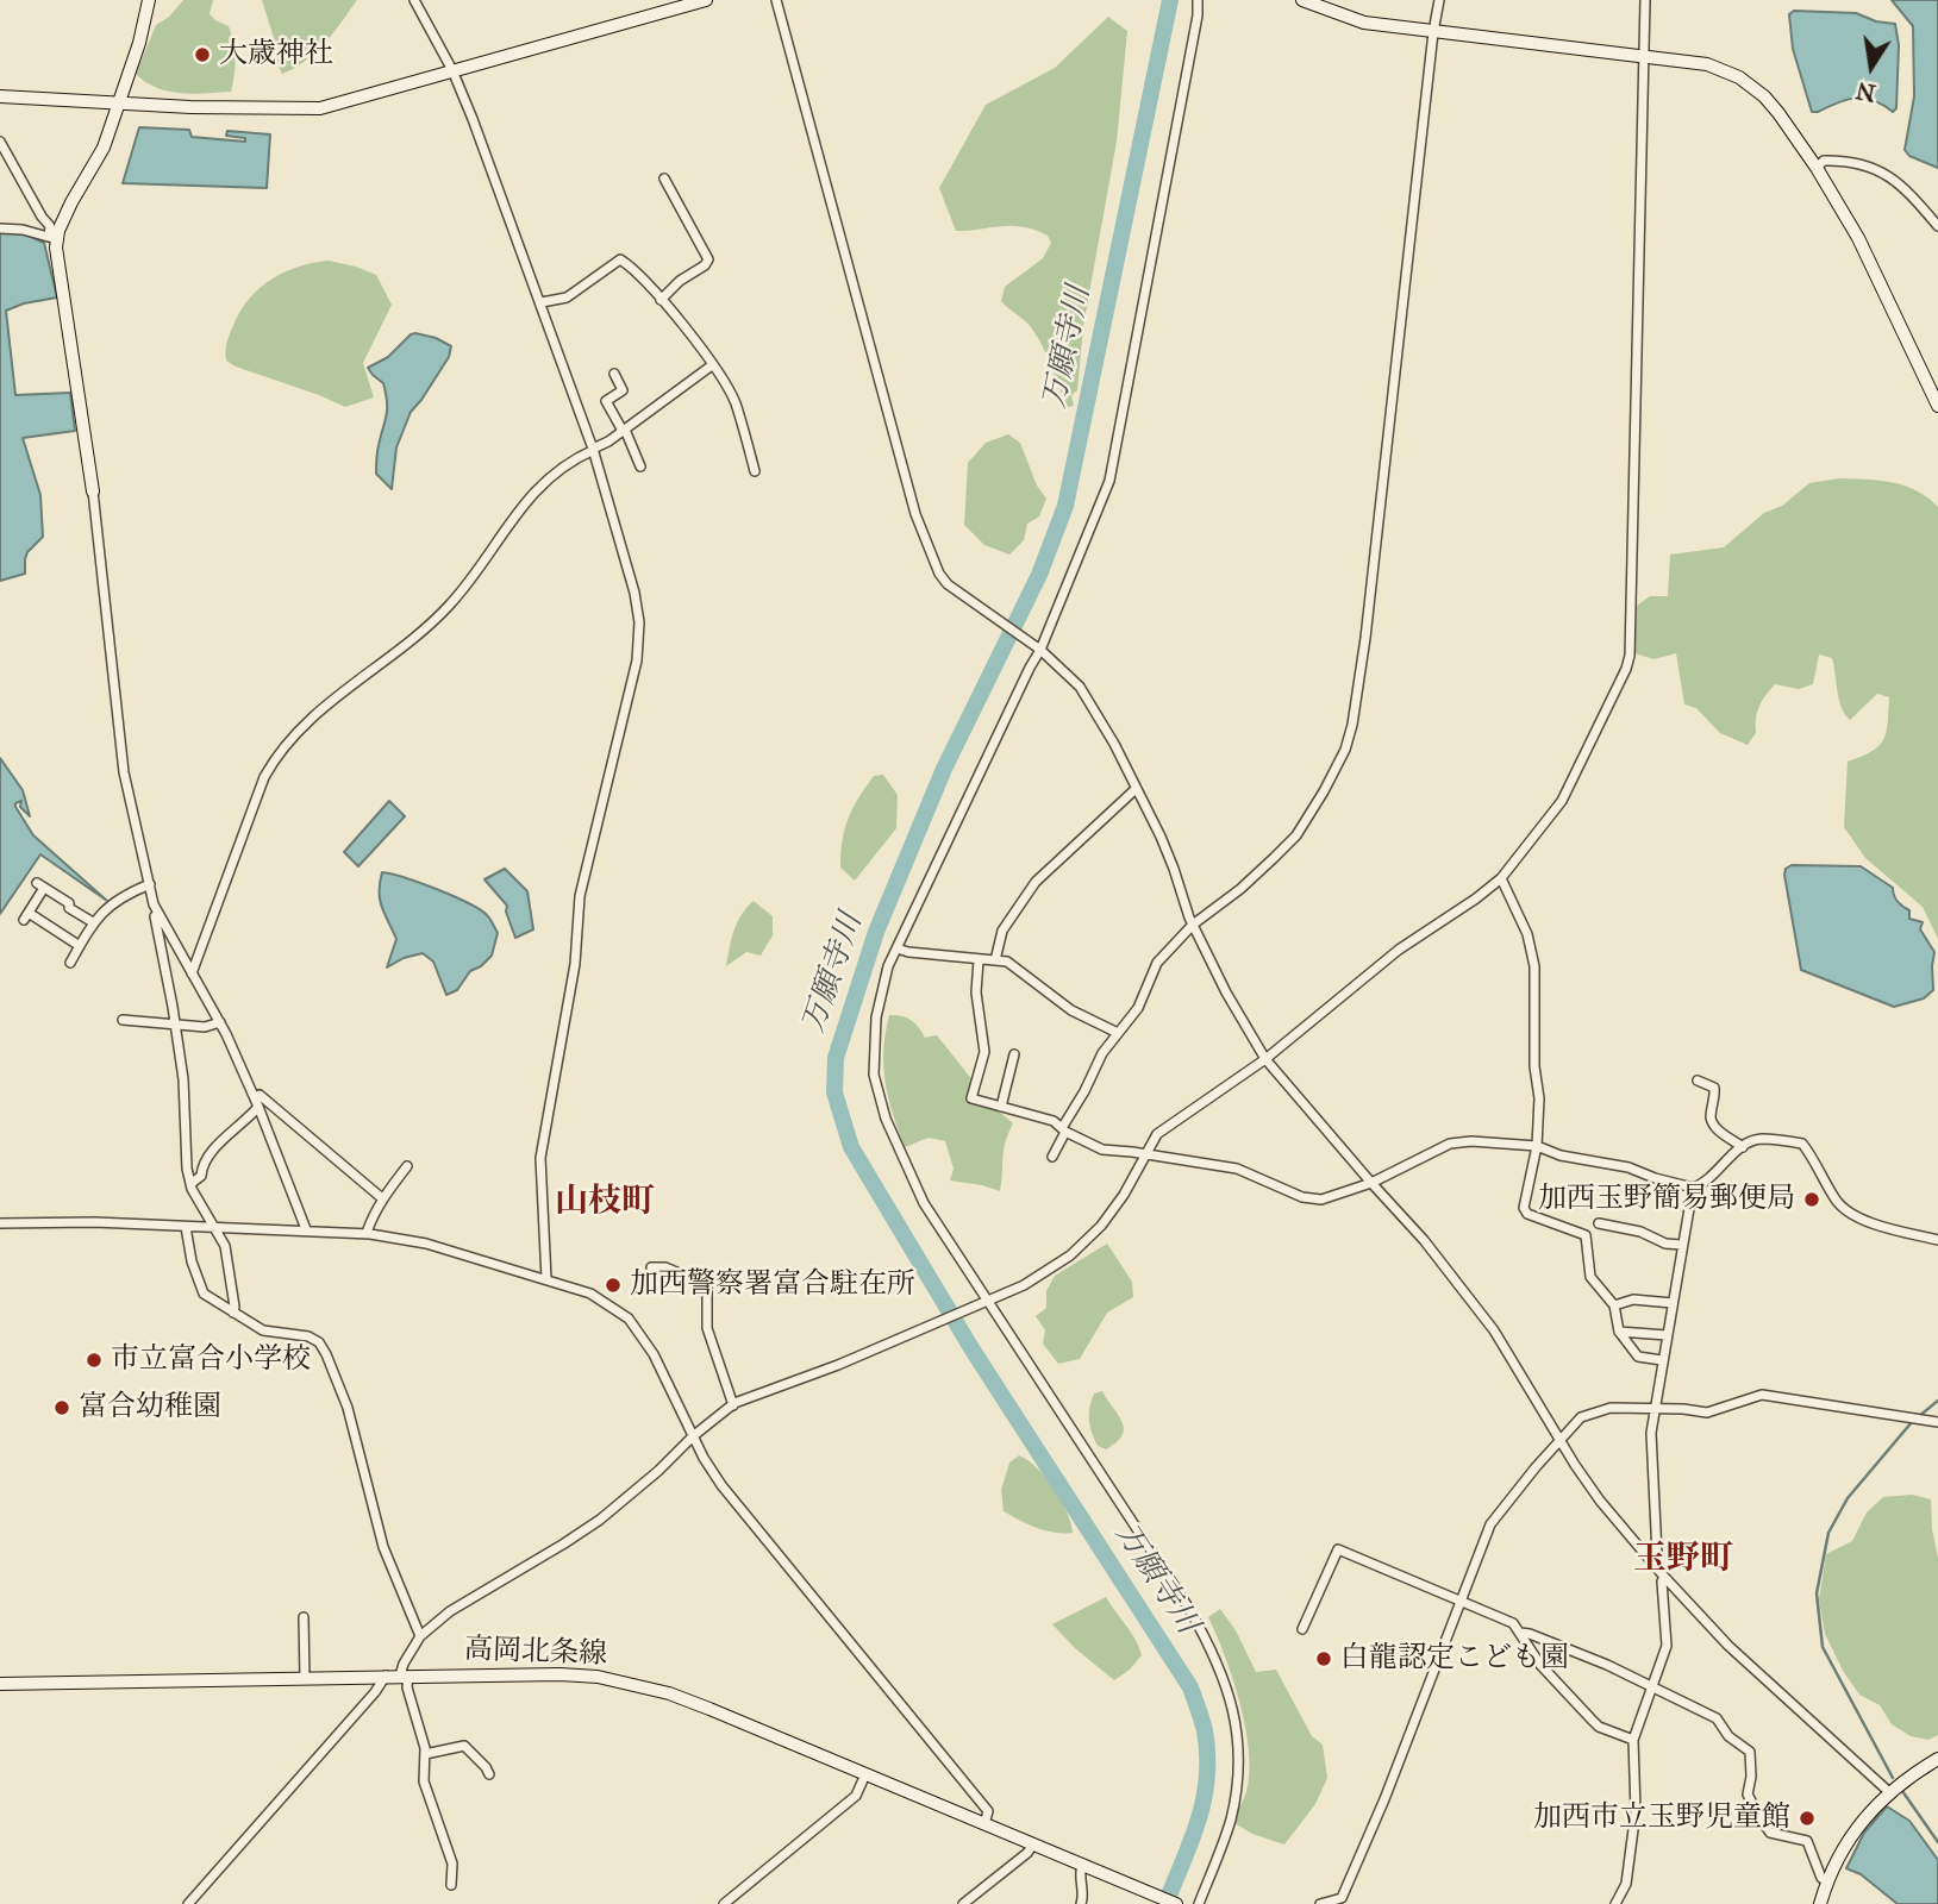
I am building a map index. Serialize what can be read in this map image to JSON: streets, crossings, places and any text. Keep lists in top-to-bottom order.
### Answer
{
  "streets": {
    "street": ["高岡北条線"]
  },
  "districts": ["山枝町", "玉野町"],
  "water": ["万願寺川"],
  "places": [
    "大歳神社",
    "加西玉野簡易郵便局",
    "加西警察署富合駐在所",
    "市立富合小学校",
    "富合幼稚園",
    "白龍認定こども園",
    "加西市立玉野児童館"
  ],
  "north": "bottom"
}
